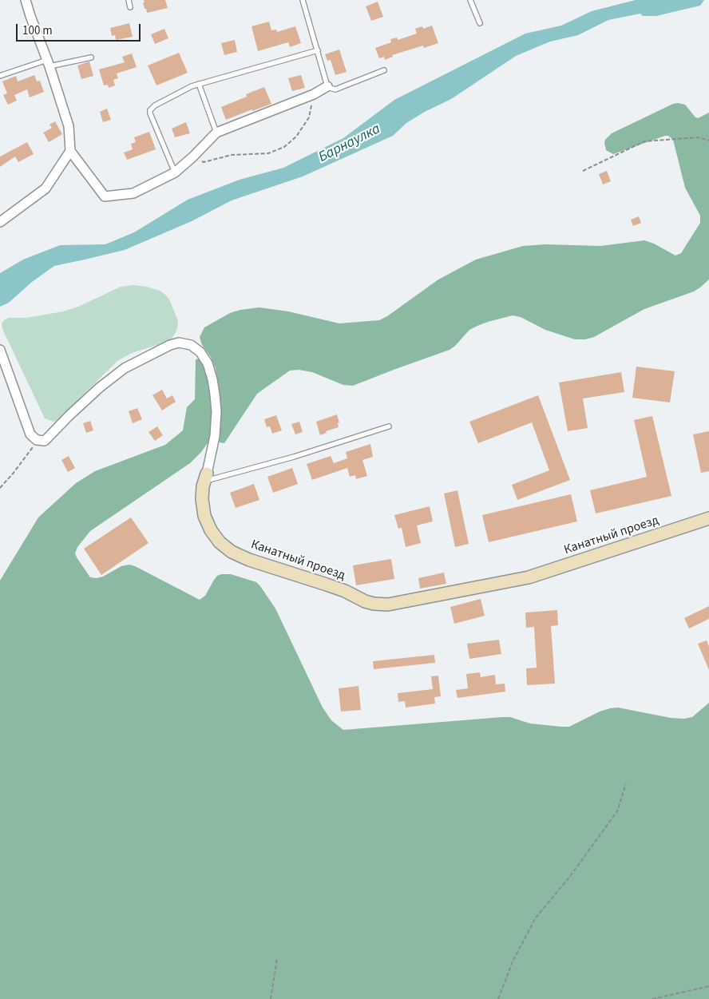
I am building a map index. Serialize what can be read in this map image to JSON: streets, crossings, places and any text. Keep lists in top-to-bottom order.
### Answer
{
  "streets": {
    "street": ["Канатный проезд"]
  },
  "water": ["Барнаулка"],
  "scale_bar": "100 m"
}
